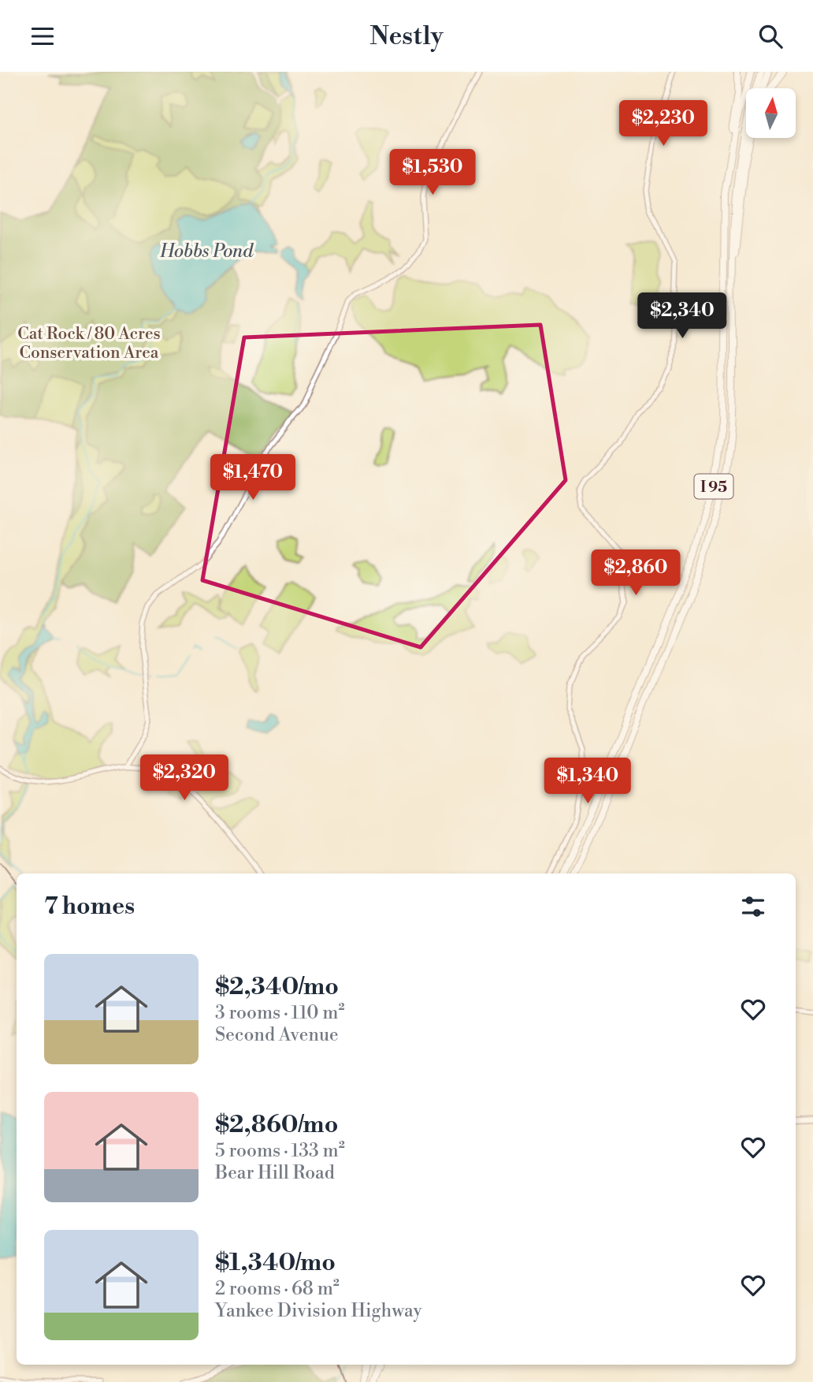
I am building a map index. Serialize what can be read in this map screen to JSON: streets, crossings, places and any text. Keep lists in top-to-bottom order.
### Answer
{
  "streets": {
    "highway": ["I 95"]
  },
  "water": ["Hobbs Pond"],
  "parks": ["Cat Rock / 80 Acres Conservation Area"],
  "north": "top",
  "page": {
    "header": "Nestly",
    "price": [
      "$2,230",
      "$1,530",
      "$2,340",
      "$1,470",
      "$2,860",
      "$2,320",
      "$1,340"
    ],
    "heading": "7 homes",
    "list": [
      {
        "name": "$2,340/mo",
        "note": "3 rooms · 110 m² · Second Avenue"
      },
      {
        "name": "$2,860/mo",
        "note": "5 rooms · 133 m² · Bear Hill Road"
      },
      {
        "name": "$1,340/mo",
        "note": "2 rooms · 68 m² · Yankee Division Highway"
      }
    ]
  }
}
